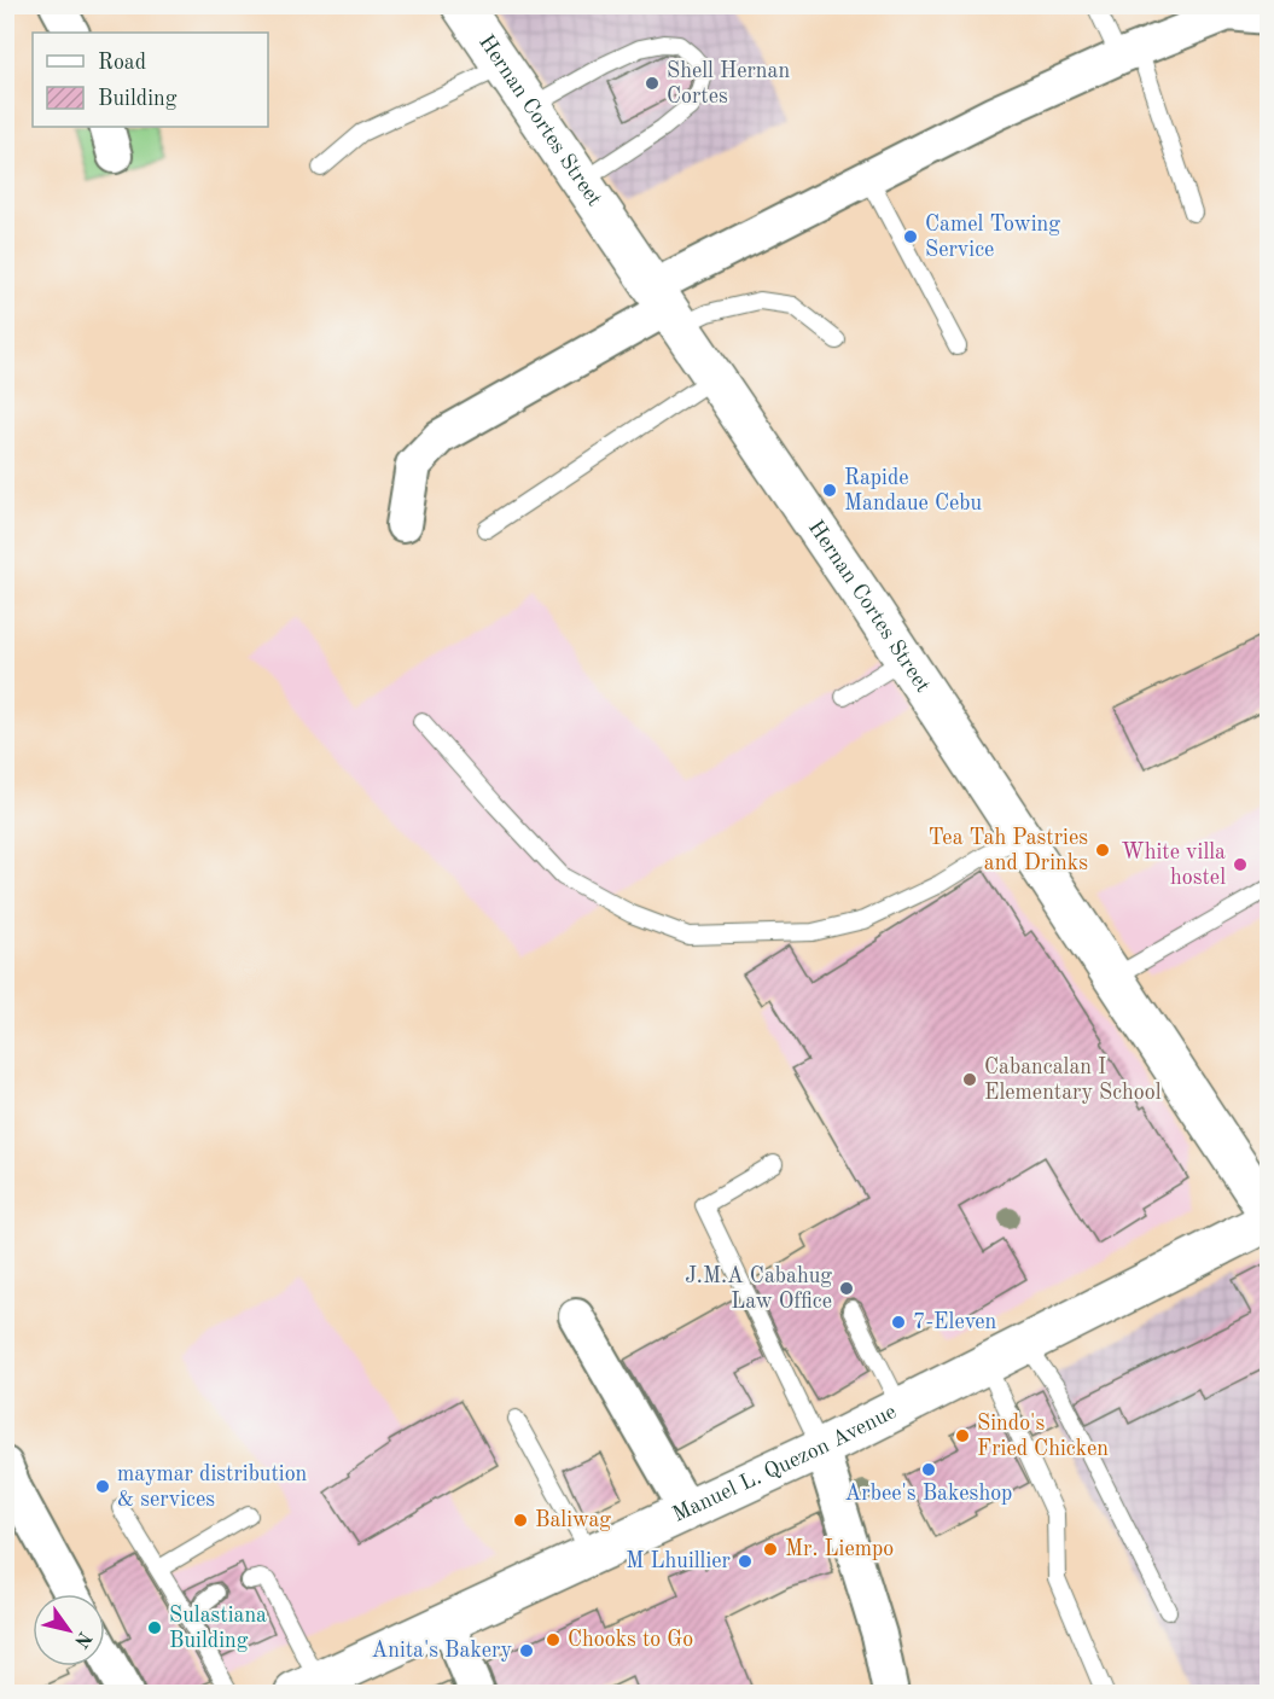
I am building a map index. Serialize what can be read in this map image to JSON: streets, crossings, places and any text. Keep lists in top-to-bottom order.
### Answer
{
  "streets": {
    "main road": ["Hernan Cortes Street", "Manuel L. Quezon Avenue"]
  },
  "places": [
    "Shell Hernan Cortes",
    "Camel Towing Service",
    "Rapide Mandaue Cebu",
    "Tea Tah Pastries and Drinks",
    "White villa hostel",
    "Cabancalan I Elementary School",
    "J.M.A Cabahug Law Office",
    "7-Eleven",
    "Sindo's Fried Chicken",
    "Arbee's Bakeshop",
    "maymar distribution & services",
    "Baliwag",
    "Mr. Liempo",
    "M Lhuillier",
    "Sulastiana Building",
    "Chooks to Go",
    "Anita's Bakery"
  ],
  "legend": ["Road", "Building"],
  "north": "bottom right"
}
